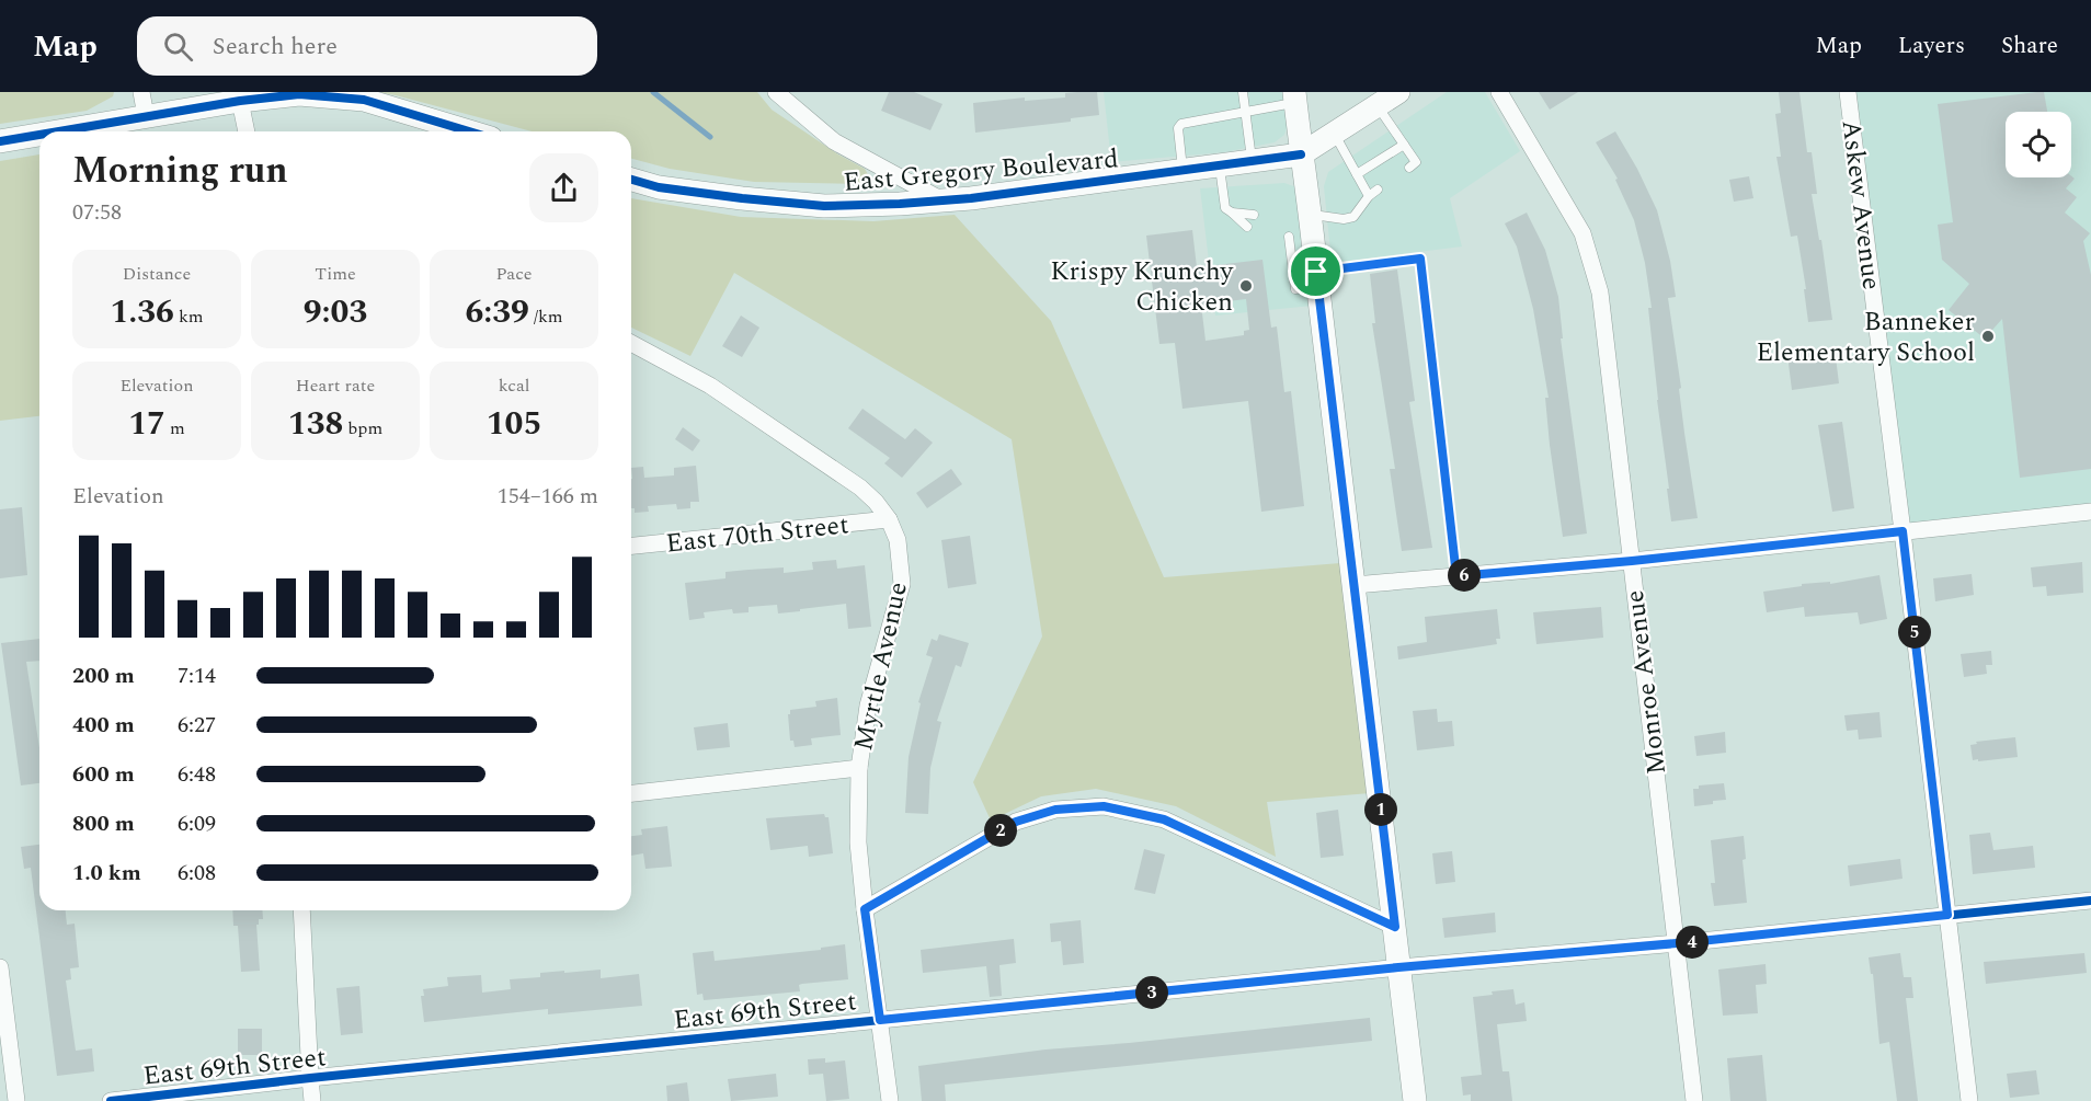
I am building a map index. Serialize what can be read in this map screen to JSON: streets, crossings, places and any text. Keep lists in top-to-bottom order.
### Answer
{
  "streets": {
    "main road": ["East Gregory Boulevard"],
    "street": [
      "Askew Avenue",
      "East 70th Street",
      "Myrtle Avenue",
      "Monroe Avenue",
      "East 69th Street"
    ]
  },
  "crossings": [
    ["Askew Avenue", "East 69th Street"],
    ["East 70th Street", "Myrtle Avenue"],
    ["Myrtle Avenue", "East 69th Street"],
    ["Monroe Avenue", "East 69th Street"]
  ],
  "places": ["Krispy Krunchy Chicken", "Banneker Elementary School"],
  "page": {
    "header": "Map",
    "search": "Search here",
    "nav": ["Map", "Layers", "Share"],
    "heading": ["Morning run", "07:58"],
    "stats": [
      ["Distance", "1.36 km"],
      ["Time", "9:03"],
      ["Pace", "6:39 /km"],
      ["Elevation", "17 m"],
      ["Heart rate", "138 bpm"],
      ["kcal", "105"]
    ],
    "chart": ["Elevation", "154–166 m"],
    "pins": [
      "6",
      "5",
      "1",
      "2",
      "4",
      "3"
    ],
    "list": [
      {
        "name": "200 m",
        "note": "7:14"
      },
      {
        "name": "400 m",
        "note": "6:27"
      },
      {
        "name": "600 m",
        "note": "6:48"
      },
      {
        "name": "800 m",
        "note": "6:09"
      },
      {
        "name": "1.0 km",
        "note": "6:08"
      }
    ]
  }
}
